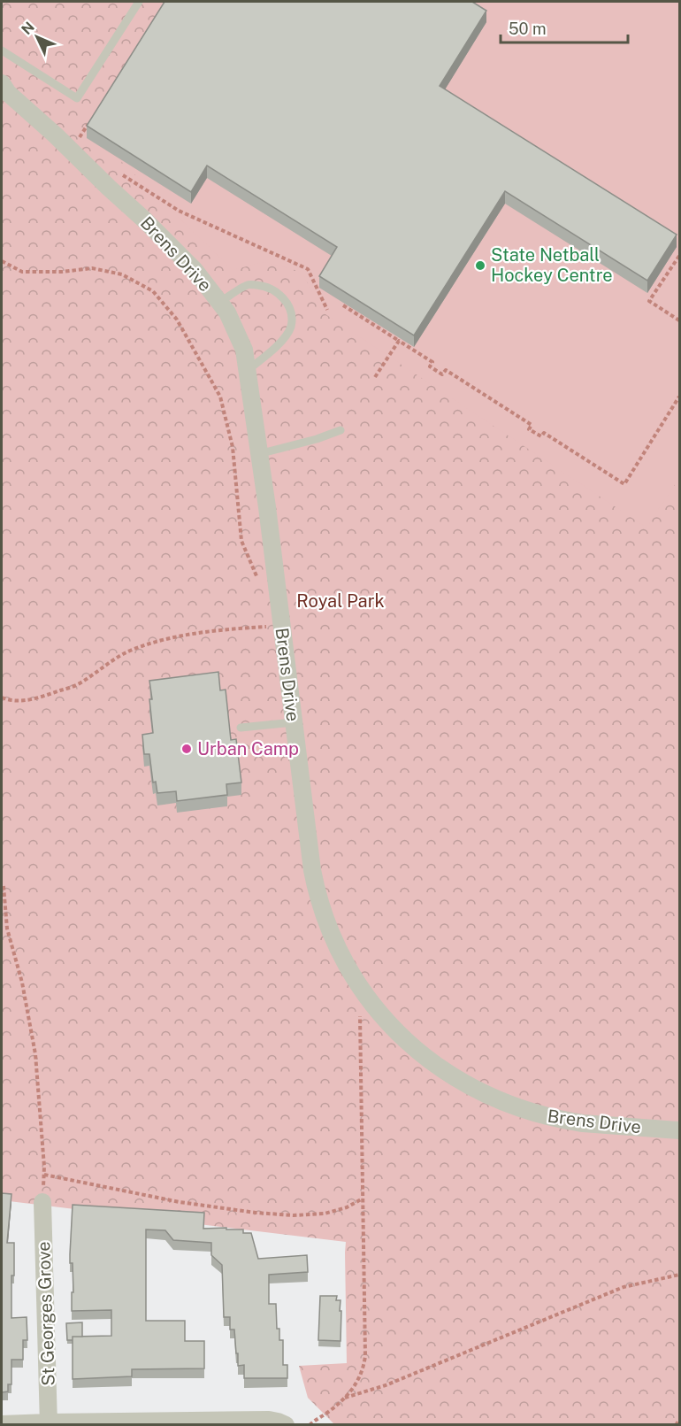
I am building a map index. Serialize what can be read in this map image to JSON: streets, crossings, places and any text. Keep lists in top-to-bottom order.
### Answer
{
  "streets": {
    "street": ["Brens Drive", "St Georges Grove"]
  },
  "parks": ["Royal Park"],
  "places": ["State Netball Hockey Centre", "Urban Camp"],
  "scale_bar": "50 m",
  "north": "top left"
}
